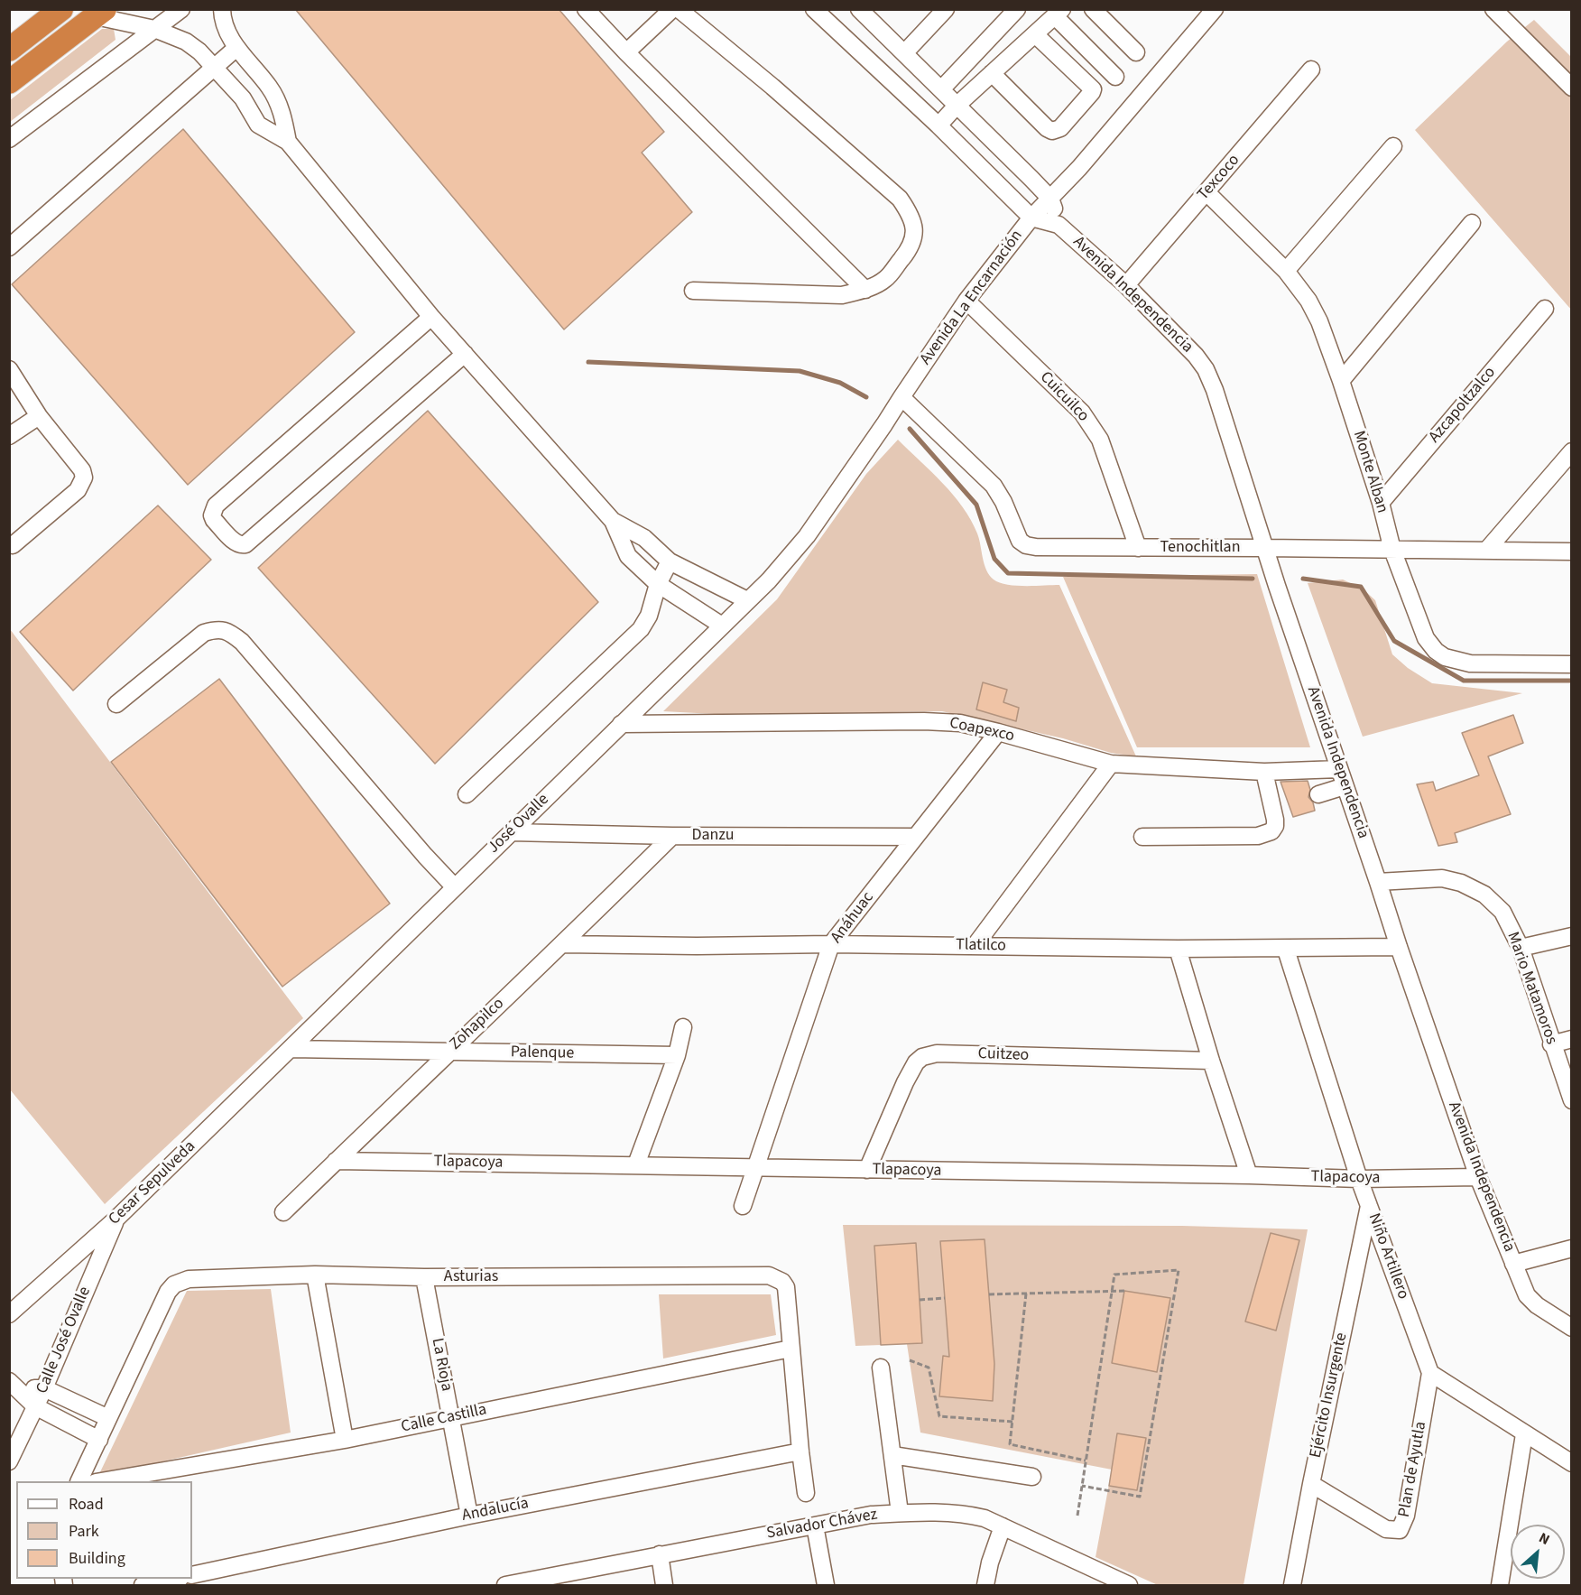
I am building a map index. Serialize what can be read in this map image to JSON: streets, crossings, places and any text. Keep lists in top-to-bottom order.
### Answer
{
  "streets": {
    "street": [
      "Texcoco",
      "Avenida Independencia",
      "Avenida La Encarnación",
      "Cuicuilco",
      "Azcapoltzalco",
      "Monte Alban",
      "Tenochitlan",
      "Coapexco",
      "José Ovalle",
      "Danzu",
      "Anáhuac",
      "Tlatilco",
      "Mario Matamoros",
      "Zohapilco",
      "Palenque",
      "Cuitzeo",
      "Tlapacoya",
      "Cesar Sepulveda",
      "Niño Artillero",
      "Asturias",
      "Calle José Ovalle",
      "La Rioja",
      "Ejército Insurgente",
      "Calle Castilla",
      "Plan de Ayutla",
      "Andalucía",
      "Salvador Chávez"
    ]
  },
  "crossings": [
    ["Texcoco", "Avenida Independencia"],
    ["Texcoco", "Monte Alban"],
    ["Avenida Independencia", "Avenida La Encarnación"],
    ["Avenida Independencia", "Tenochitlan"],
    ["Avenida Independencia", "Coapexco"],
    ["Avenida Independencia", "Tlatilco"],
    ["Avenida Independencia", "Mario Matamoros"],
    ["Avenida Independencia", "Tlapacoya"],
    ["Avenida La Encarnación", "Cuicuilco"],
    ["Avenida La Encarnación", "Tenochitlan"],
    ["Avenida La Encarnación", "José Ovalle"],
    ["Cuicuilco", "Tenochitlan"],
    ["Azcapoltzalco", "Monte Alban"],
    ["Monte Alban", "Tenochitlan"],
    ["Coapexco", "José Ovalle"],
    ["Coapexco", "Anáhuac"],
    ["José Ovalle", "Danzu"],
    ["José Ovalle", "Palenque"],
    ["José Ovalle", "Cesar Sepulveda"],
    ["Danzu", "Anáhuac"],
    ["Danzu", "Zohapilco"],
    ["Anáhuac", "Tlatilco"],
    ["Anáhuac", "Tlapacoya"],
    ["Tlatilco", "Zohapilco"],
    ["Tlatilco", "Niño Artillero"],
    ["Zohapilco", "Palenque"],
    ["Zohapilco", "Tlapacoya"],
    ["Palenque", "Cesar Sepulveda"],
    ["Cuitzeo", "Tlapacoya"],
    ["Tlapacoya", "Niño Artillero"],
    ["Cesar Sepulveda", "Calle José Ovalle"],
    ["Niño Artillero", "Ejército Insurgente"],
    ["Niño Artillero", "Plan de Ayutla"],
    ["Asturias", "La Rioja"],
    ["Asturias", "Calle Castilla"],
    ["La Rioja", "Calle Castilla"],
    ["La Rioja", "Andalucía"],
    ["Ejército Insurgente", "Plan de Ayutla"]
  ],
  "legend": ["Road", "Park", "Building"],
  "north": "top right"
}
